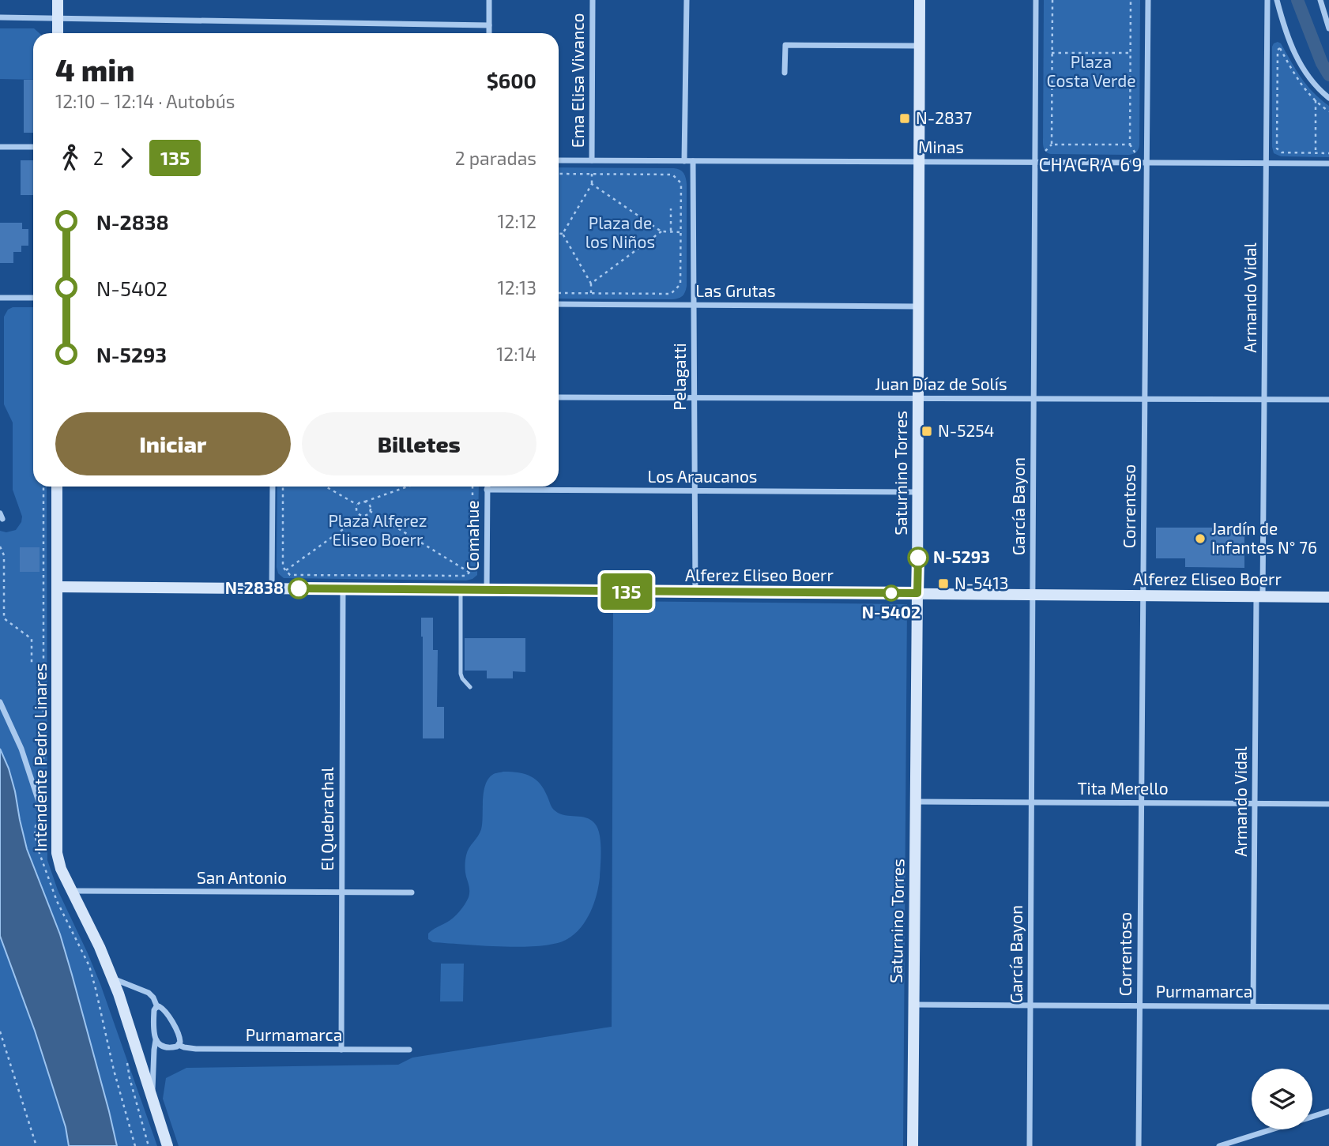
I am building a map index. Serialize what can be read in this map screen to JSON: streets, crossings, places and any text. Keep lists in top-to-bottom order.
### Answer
{
  "streets": {
    "street": [
      "Ema Elisa Vivanco",
      "Minas",
      "Las Grutas",
      "Armando Vidal",
      "Pelagatti",
      "Juan Díaz de Solís",
      "Saturnino Torres",
      "Los Araucanos",
      "García Bayon",
      "Correntoso",
      "Comahue",
      "Alferez Eliseo Boerr",
      "Intendente Pedro Linares",
      "Tita Merello",
      "El Quebrachal",
      "San Antonio",
      "Purmamarca"
    ]
  },
  "crossings": [
    ["Ema Elisa Vivanco", "Minas"],
    ["Minas", "Armando Vidal"],
    ["Minas", "Pelagatti"],
    ["Minas", "Saturnino Torres"],
    ["Minas", "García Bayon"],
    ["Minas", "Correntoso"],
    ["Las Grutas", "Pelagatti"],
    ["Las Grutas", "Saturnino Torres"],
    ["Armando Vidal", "Juan Díaz de Solís"],
    ["Armando Vidal", "Alferez Eliseo Boerr"],
    ["Armando Vidal", "Tita Merello"],
    ["Armando Vidal", "Purmamarca"],
    ["Pelagatti", "Juan Díaz de Solís"],
    ["Pelagatti", "Los Araucanos"],
    ["Pelagatti", "Alferez Eliseo Boerr"],
    ["Juan Díaz de Solís", "Saturnino Torres"],
    ["Juan Díaz de Solís", "García Bayon"],
    ["Juan Díaz de Solís", "Correntoso"],
    ["Saturnino Torres", "Los Araucanos"],
    ["Saturnino Torres", "Alferez Eliseo Boerr"],
    ["Saturnino Torres", "Tita Merello"],
    ["Saturnino Torres", "Purmamarca"],
    ["Los Araucanos", "Comahue"],
    ["García Bayon", "Alferez Eliseo Boerr"],
    ["García Bayon", "Tita Merello"],
    ["García Bayon", "Purmamarca"],
    ["Correntoso", "Alferez Eliseo Boerr"],
    ["Correntoso", "Tita Merello"],
    ["Correntoso", "Purmamarca"],
    ["Comahue", "Alferez Eliseo Boerr"],
    ["Alferez Eliseo Boerr", "Intendente Pedro Linares"],
    ["Alferez Eliseo Boerr", "El Quebrachal"],
    ["Intendente Pedro Linares", "San Antonio"],
    ["El Quebrachal", "San Antonio"],
    ["El Quebrachal", "Purmamarca"]
  ],
  "districts": ["CHACRA 69"],
  "parks": ["Plaza Costa Verde", "Plaza de los Niños", "Plaza Alferez Eliseo Boerr"],
  "places": {
    "transit": ["N-2837", "N-5254", "N-5413"],
    "other": [
      "Jardín de Infantes N° 76",
      "N-5293",
      "N-2838",
      "N-5402"
    ]
  },
  "lines": ["bus line 135"],
  "page": {
    "on_map": "135",
    "heading": ["4 min", "12:10 – 12:14 · Autobús", "$600"],
    "legs": ["2", "135", "2 paradas"],
    "list": [
      {
        "name": "N-2838",
        "value": "12:12"
      },
      {
        "name": "N-5402",
        "value": "12:13"
      },
      {
        "name": "N-5293",
        "value": "12:14"
      }
    ],
    "buttons": ["Iniciar", "Billetes"]
  }
}
